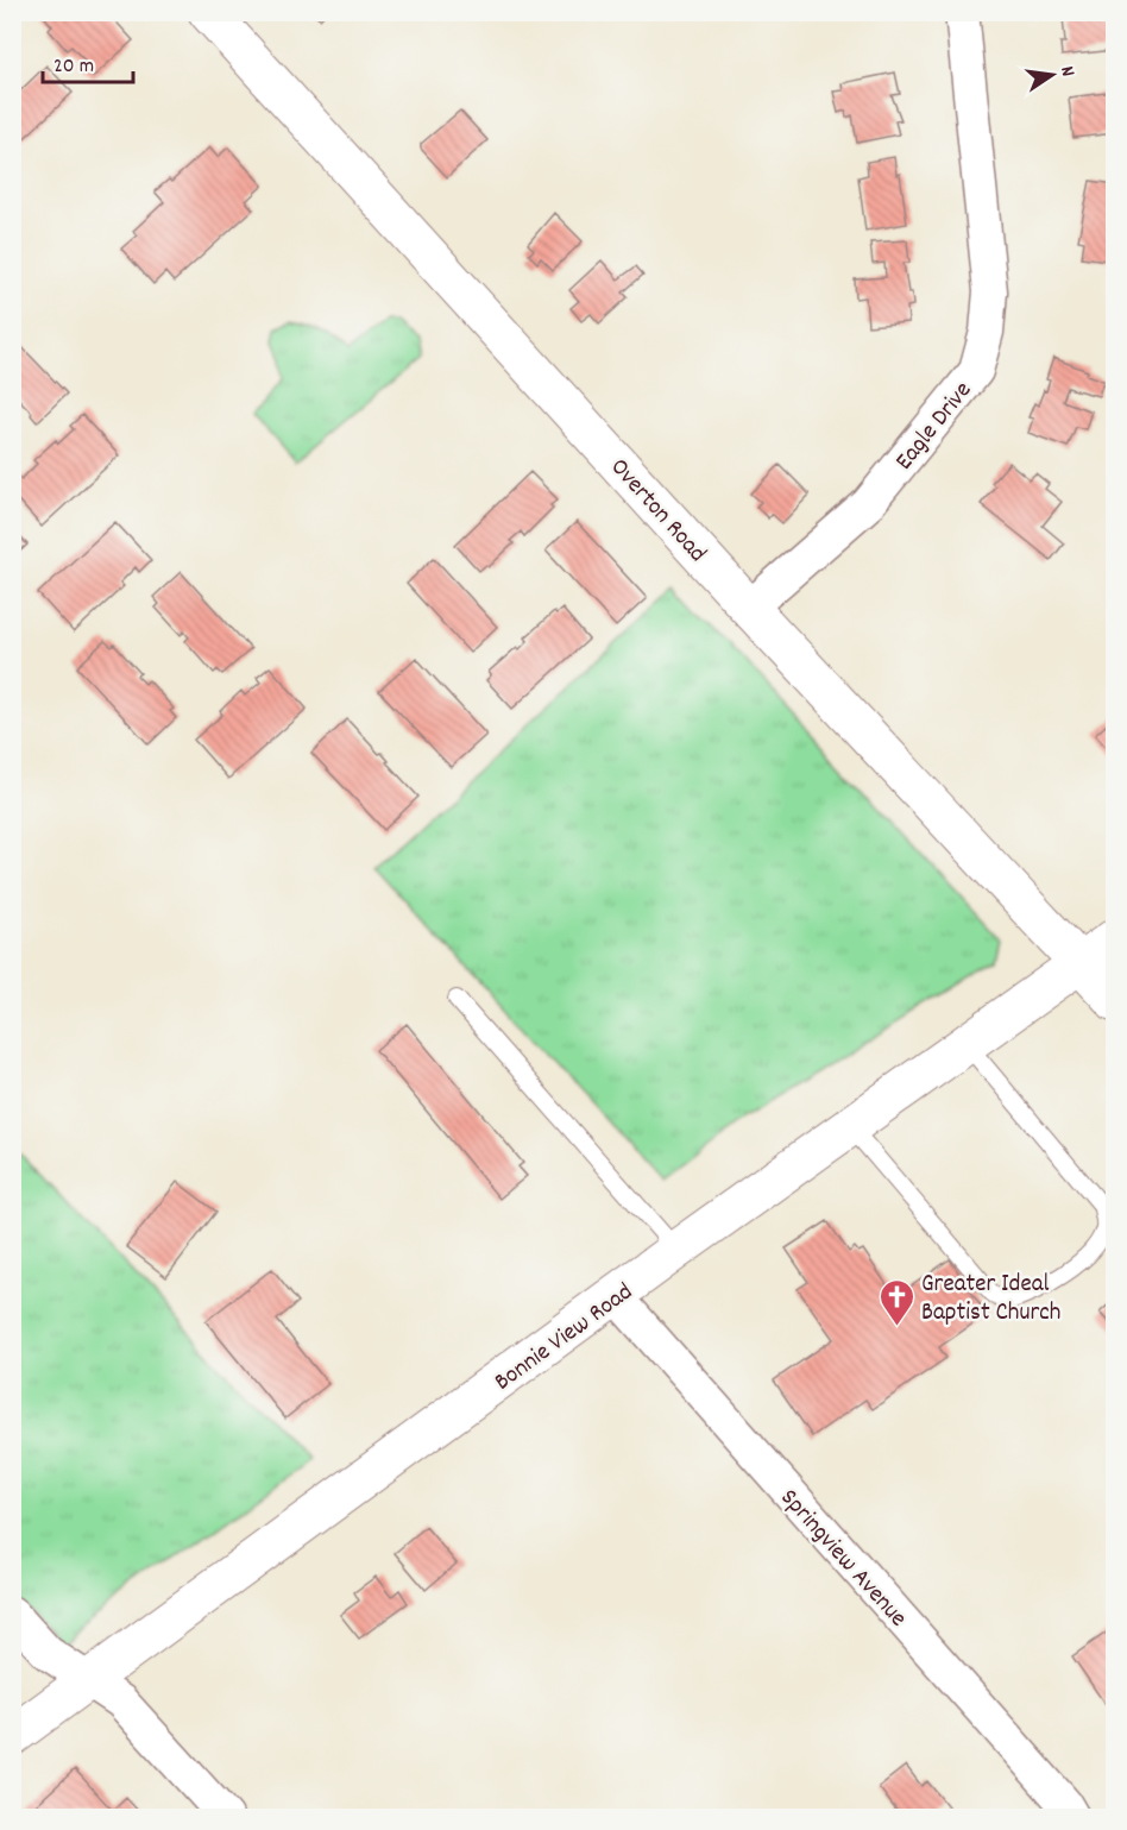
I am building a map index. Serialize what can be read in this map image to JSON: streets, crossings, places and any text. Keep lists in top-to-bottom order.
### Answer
{
  "streets": {
    "street": [
      "Eagle Drive",
      "Overton Road",
      "Bonnie View Road",
      "Springview Avenue"
    ]
  },
  "crossings": [
    ["Eagle Drive", "Overton Road"],
    ["Overton Road", "Bonnie View Road"],
    ["Bonnie View Road", "Springview Avenue"]
  ],
  "places": {
    "church": ["Greater Ideal Baptist Church"]
  },
  "scale_bar": "20 m",
  "north": "right"
}
